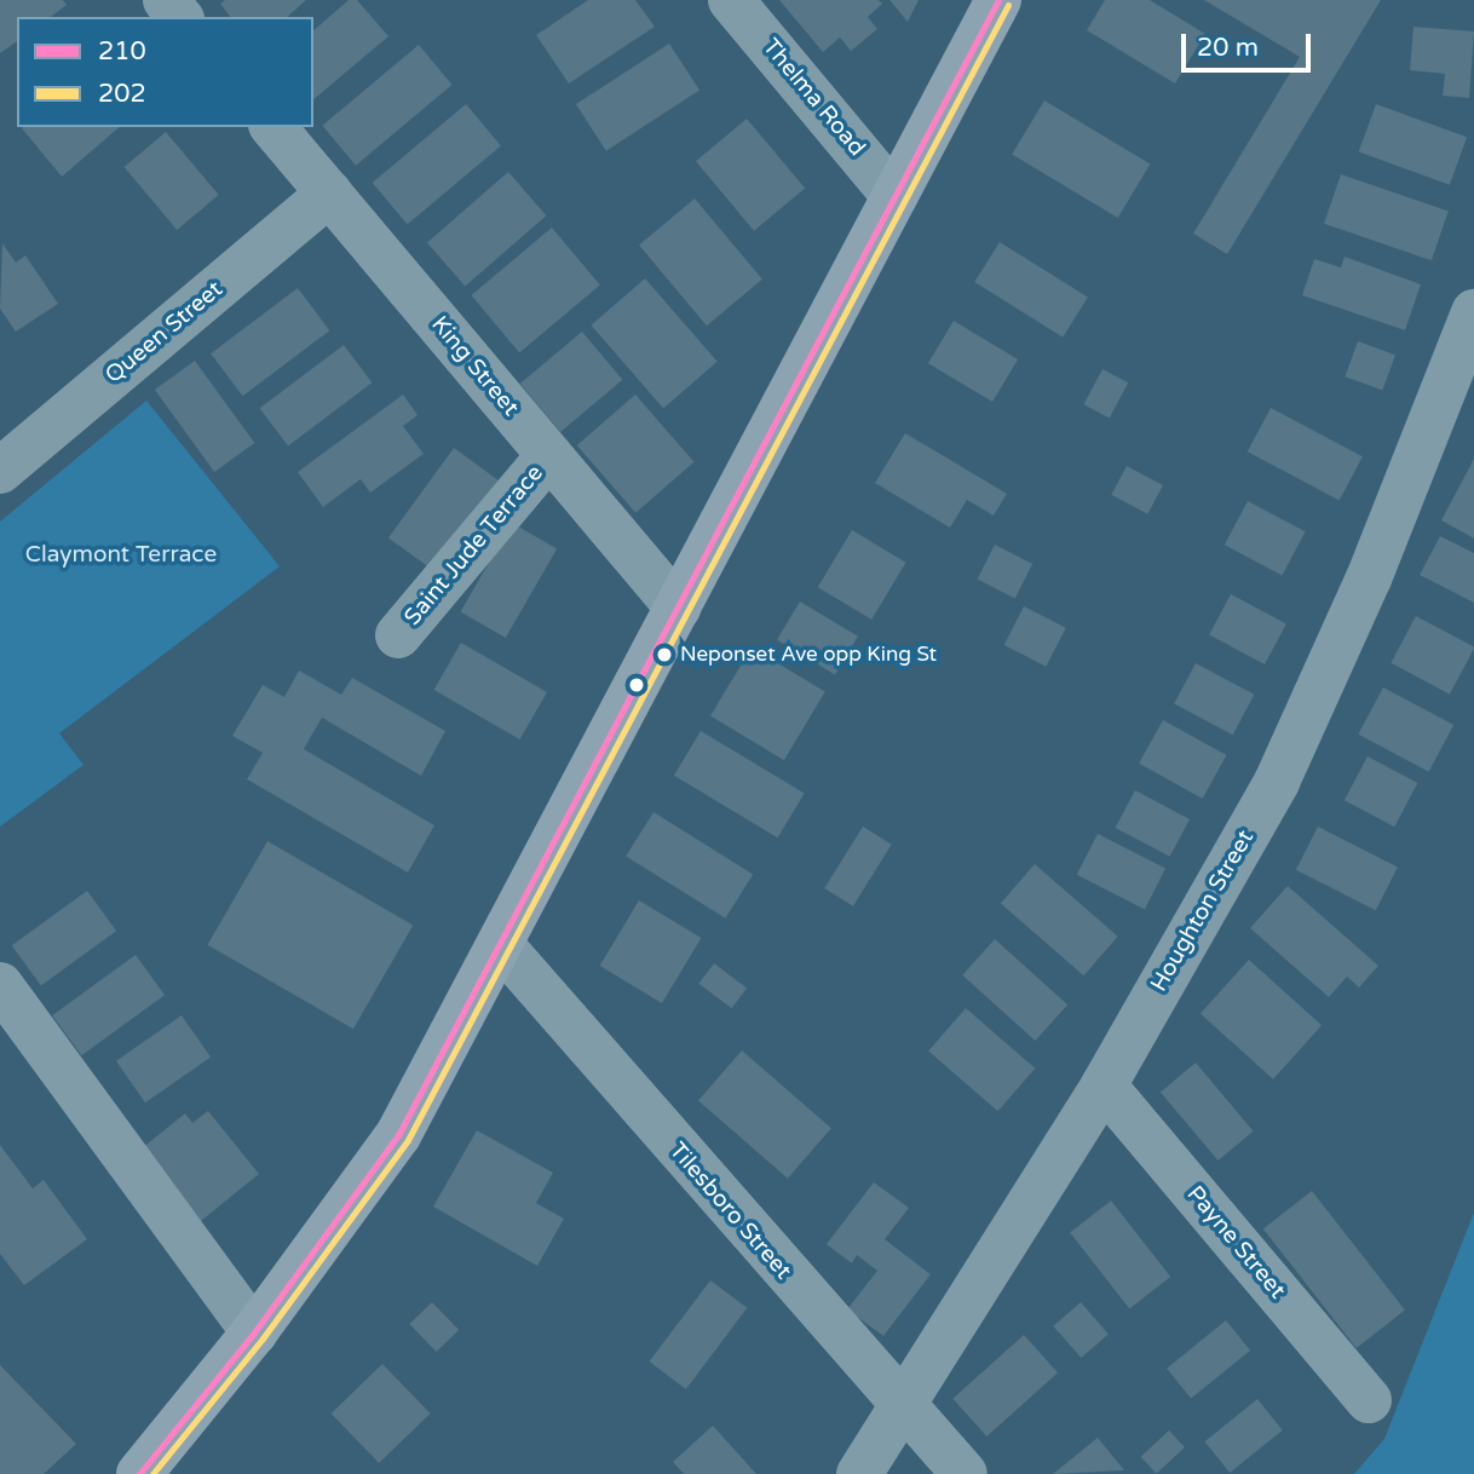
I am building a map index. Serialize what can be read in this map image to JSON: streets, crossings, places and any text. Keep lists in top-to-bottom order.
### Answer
{
  "streets": {
    "street": [
      "Thelma Road",
      "Queen Street",
      "King Street",
      "Saint Jude Terrace",
      "Houghton Street",
      "Tilesboro Street",
      "Payne Street"
    ]
  },
  "crossings": [
    ["Queen Street", "King Street"],
    ["King Street", "Saint Jude Terrace"],
    ["Houghton Street", "Tilesboro Street"],
    ["Houghton Street", "Payne Street"]
  ],
  "parks": ["Claymont Terrace"],
  "places": ["Neponset Ave opp King St"],
  "lines": ["transit line 210", "transit line 202"],
  "legend": ["210", "202"],
  "scale_bar": "20 m"
}
